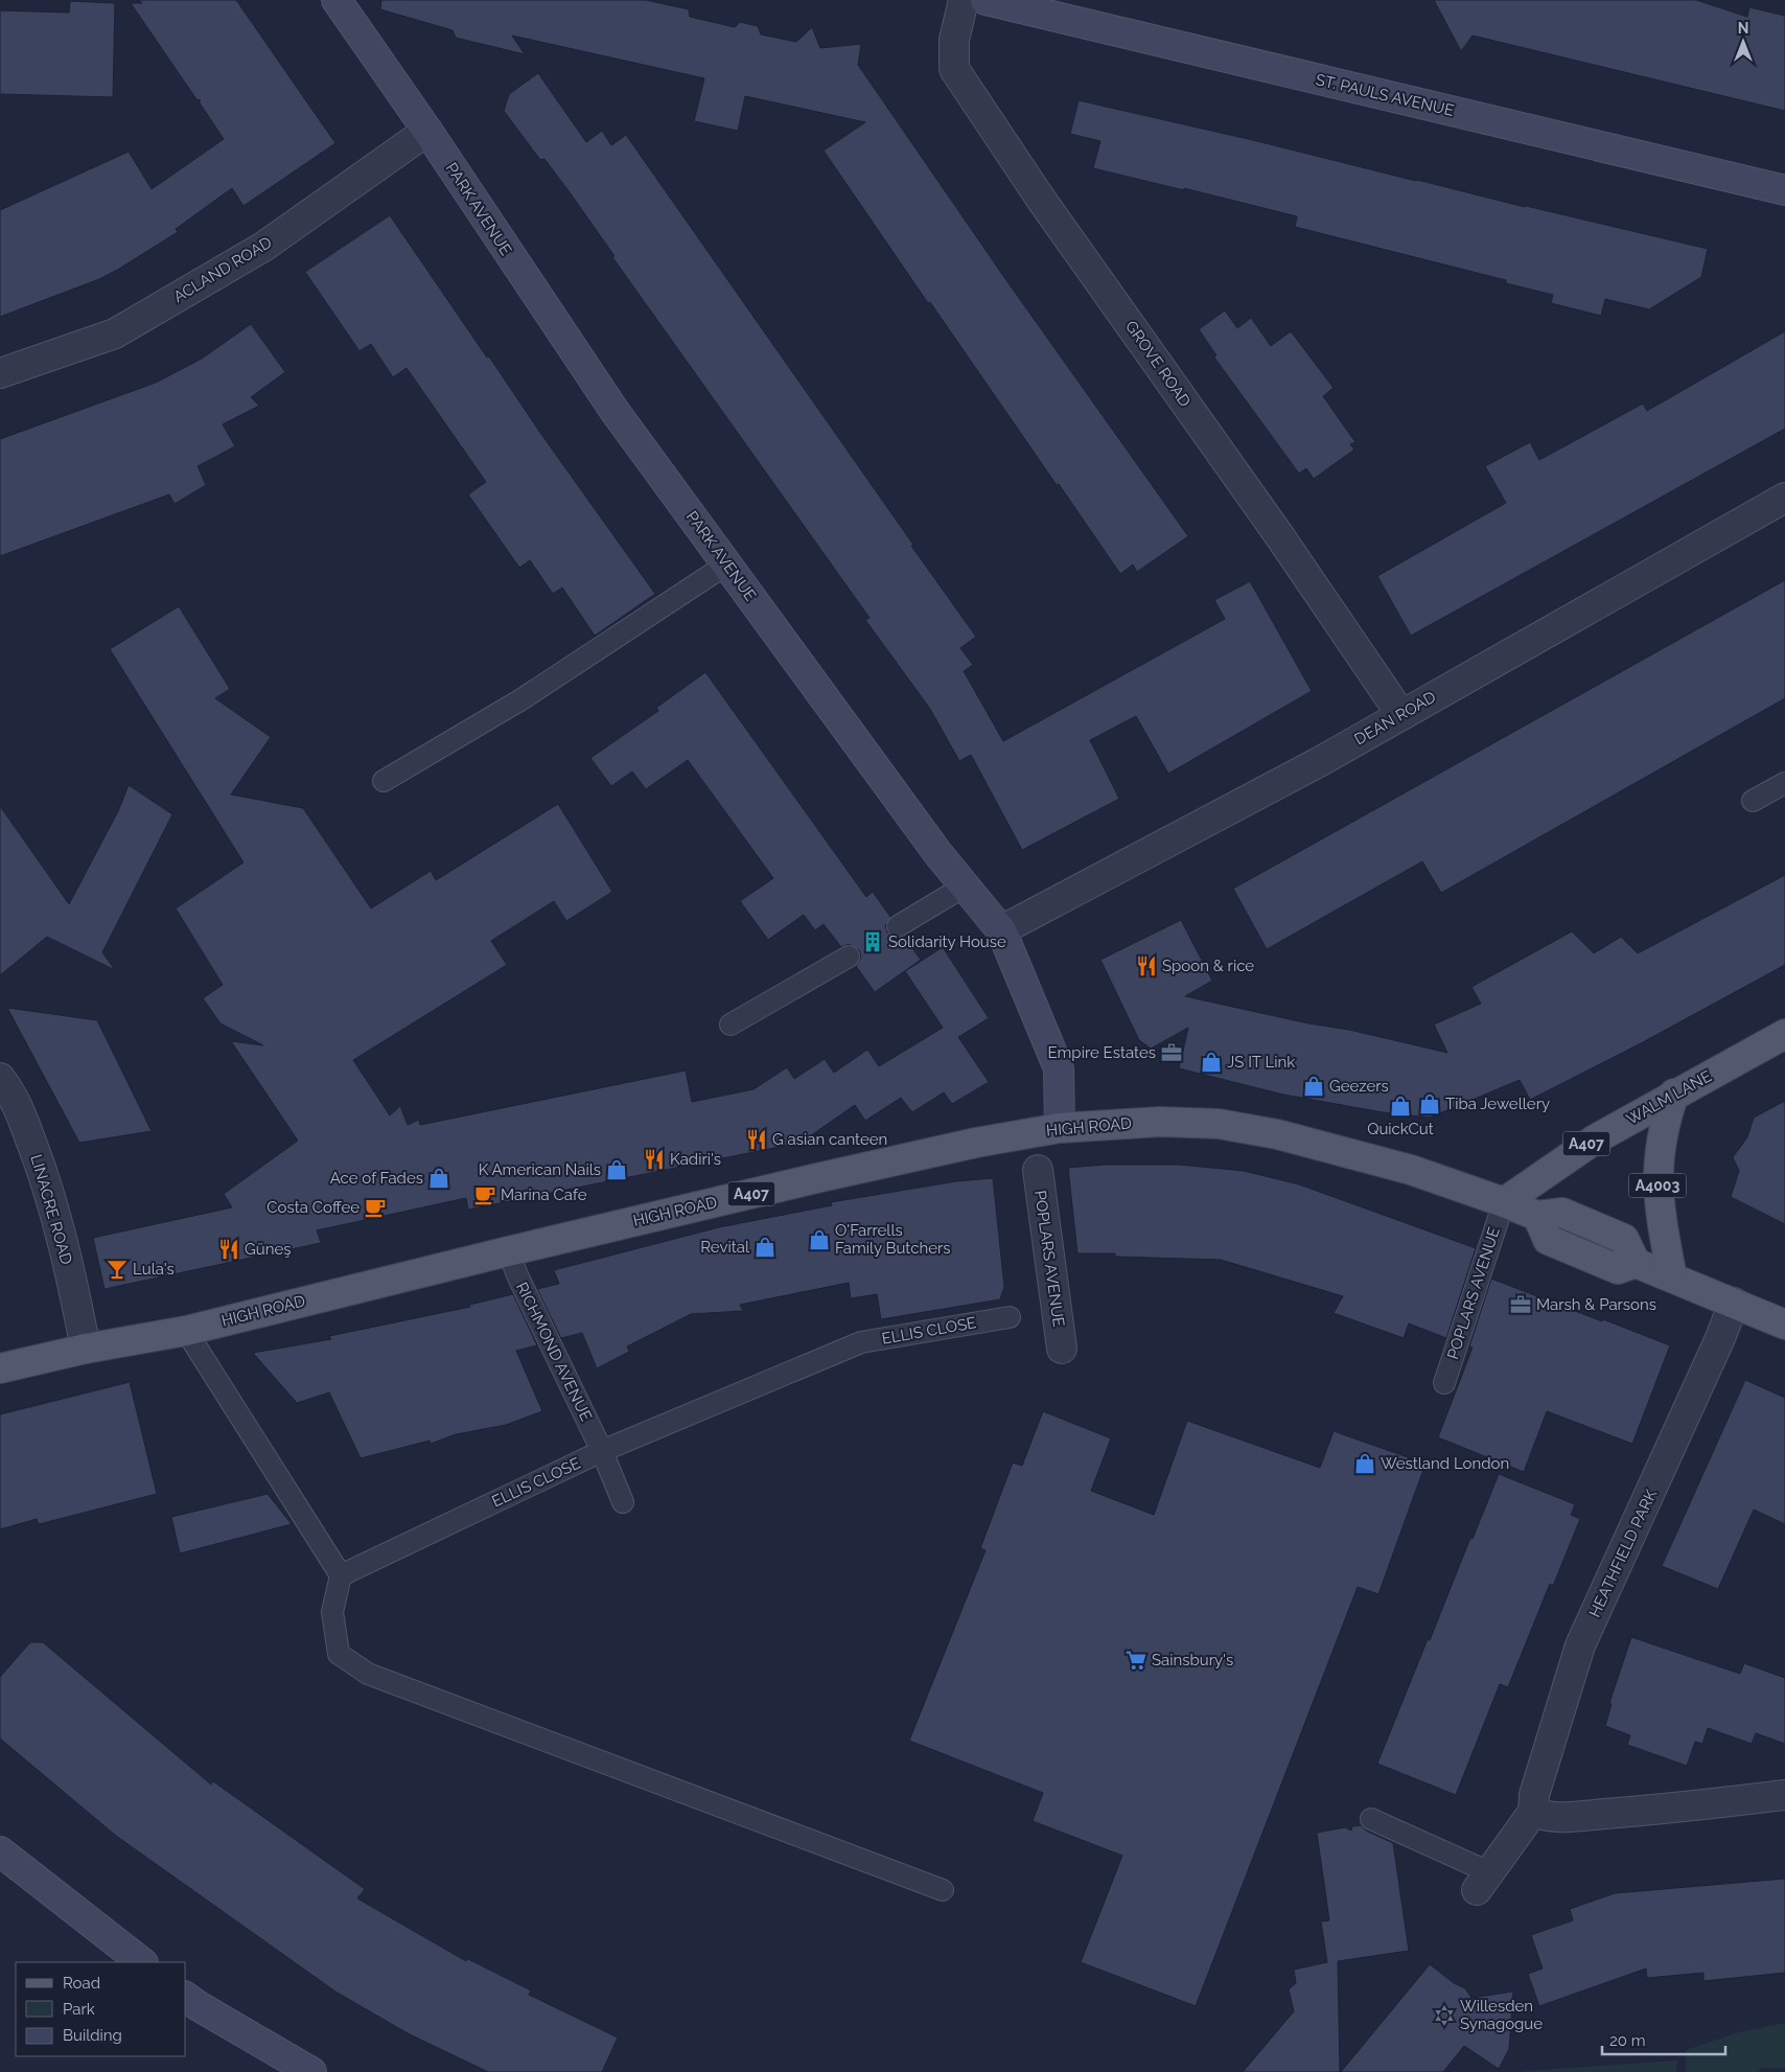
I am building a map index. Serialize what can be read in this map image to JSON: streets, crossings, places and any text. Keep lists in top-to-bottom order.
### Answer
{
  "streets": {
    "main road": [
      "WALM LANE",
      "HIGH ROAD",
      "A407",
      "A4003"
    ],
    "street": [
      "ST. PAULS AVENUE",
      "PARK AVENUE",
      "ACLAND ROAD",
      "GROVE ROAD",
      "DEAN ROAD",
      "LINACRE ROAD",
      "POPLARS AVENUE",
      "HEATHFIELD PARK"
    ],
    "lane": ["ELLIS CLOSE", "RICHMOND AVENUE"]
  },
  "crossings": [
    ["PARK AVENUE", "ACLAND ROAD"],
    ["PARK AVENUE", "DEAN ROAD"],
    ["PARK AVENUE", "HIGH ROAD"],
    ["GROVE ROAD", "DEAN ROAD"],
    ["WALM LANE", "HIGH ROAD"],
    ["WALM LANE", "A4003"],
    ["WALM LANE", "POPLARS AVENUE"],
    ["HIGH ROAD", "A4003"],
    ["HIGH ROAD", "LINACRE ROAD"],
    ["HIGH ROAD", "POPLARS AVENUE"],
    ["HIGH ROAD", "RICHMOND AVENUE"],
    ["ELLIS CLOSE", "RICHMOND AVENUE"]
  ],
  "places": {
    "building": ["Solidarity House"],
    "restaurant": [
      "Spoon & rice",
      "G asian canteen",
      "Kadiri's",
      "Güneş"
    ],
    "office": ["Empire Estates", "Marsh & Parsons"],
    "shop": [
      "JS IT Link",
      "Geezers",
      "Tiba Jewellery",
      "QuickCut",
      "K American Nails",
      "Ace of Fades",
      "O'Farrells Family Butchers",
      "Revital",
      "Westland London"
    ],
    "cafe": ["Marina Cafe", "Costa Coffee"],
    "bar": ["Lula's"],
    "supermarket": ["Sainsbury's"],
    "synagogue": ["Willesden Synagogue"]
  },
  "legend": ["Road", "Park", "Building"],
  "scale_bar": "20 m",
  "north": "top"
}
